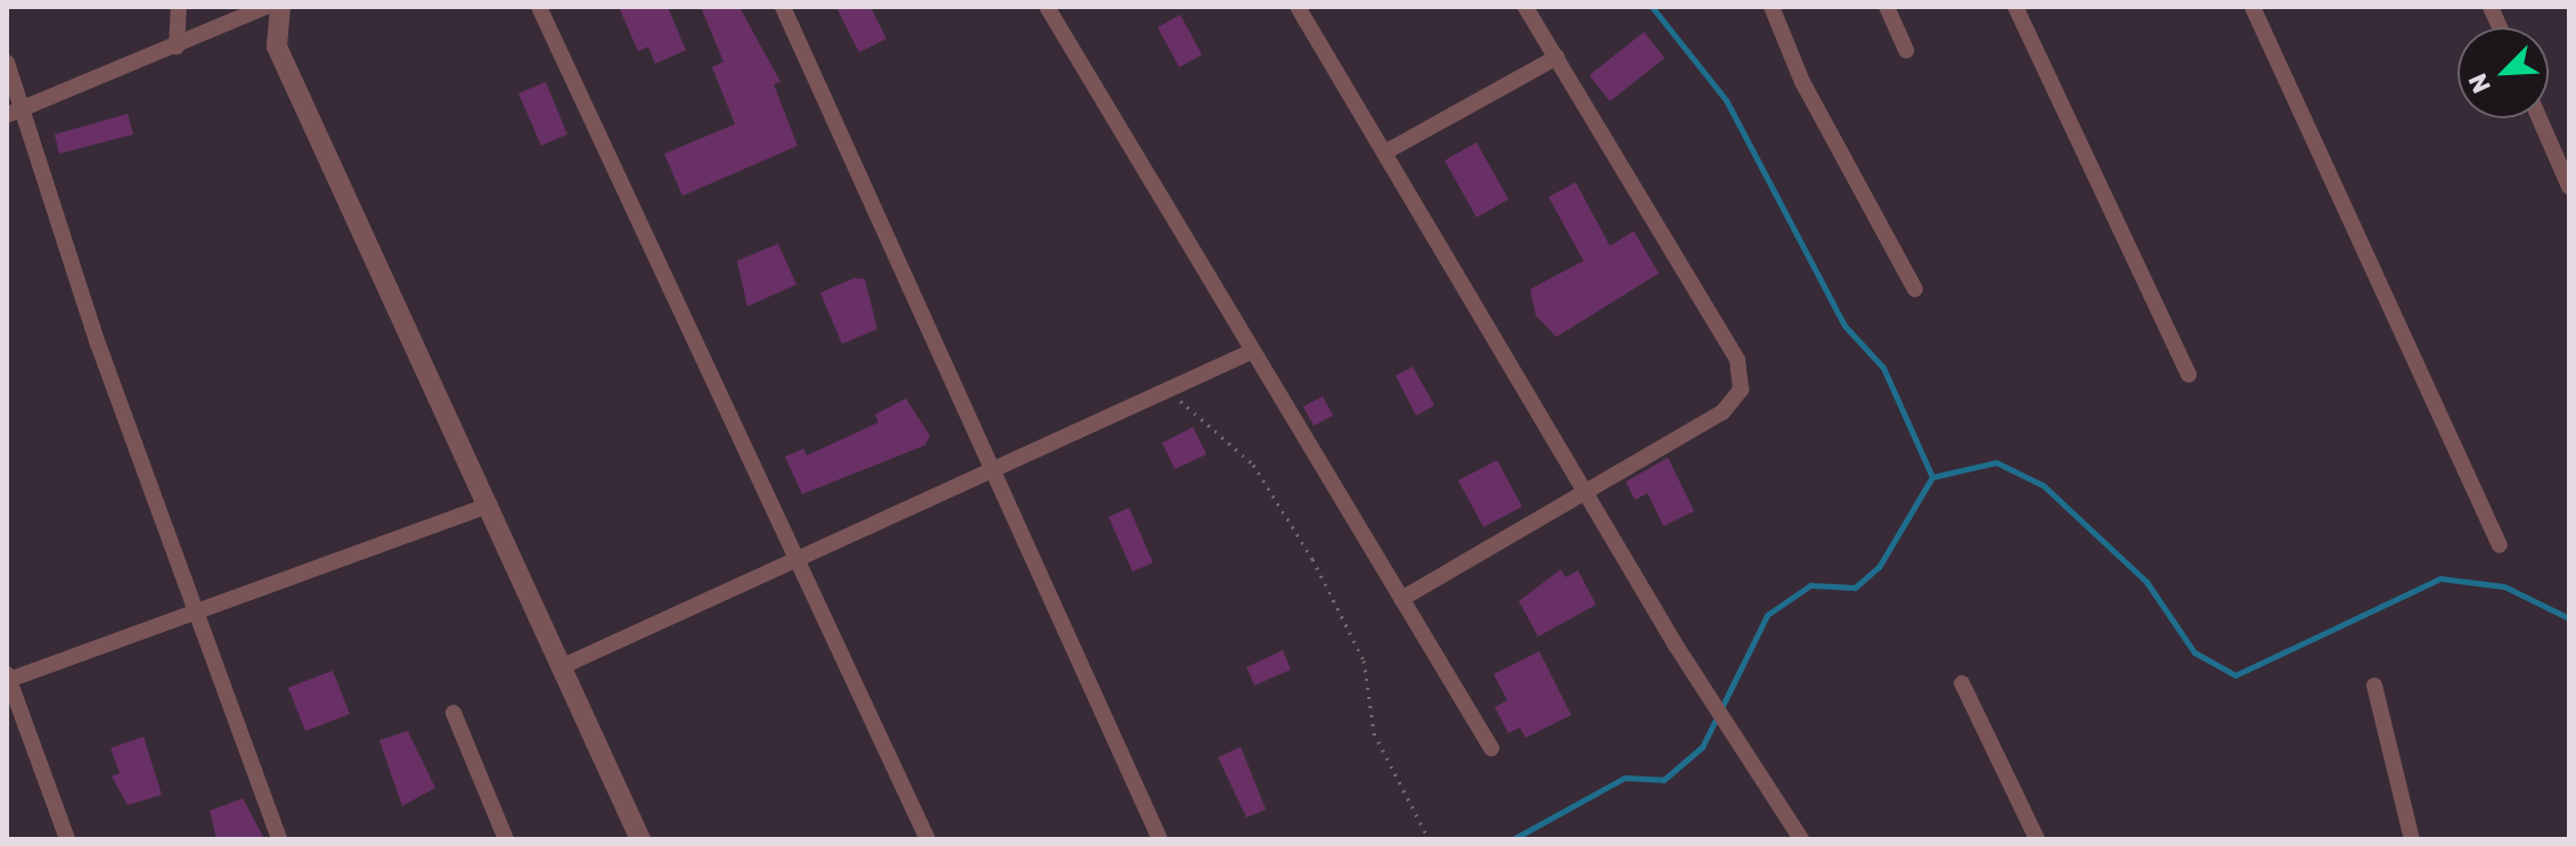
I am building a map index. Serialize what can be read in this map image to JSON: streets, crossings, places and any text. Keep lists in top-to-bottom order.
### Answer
{
  "north": "bottom left"
}
